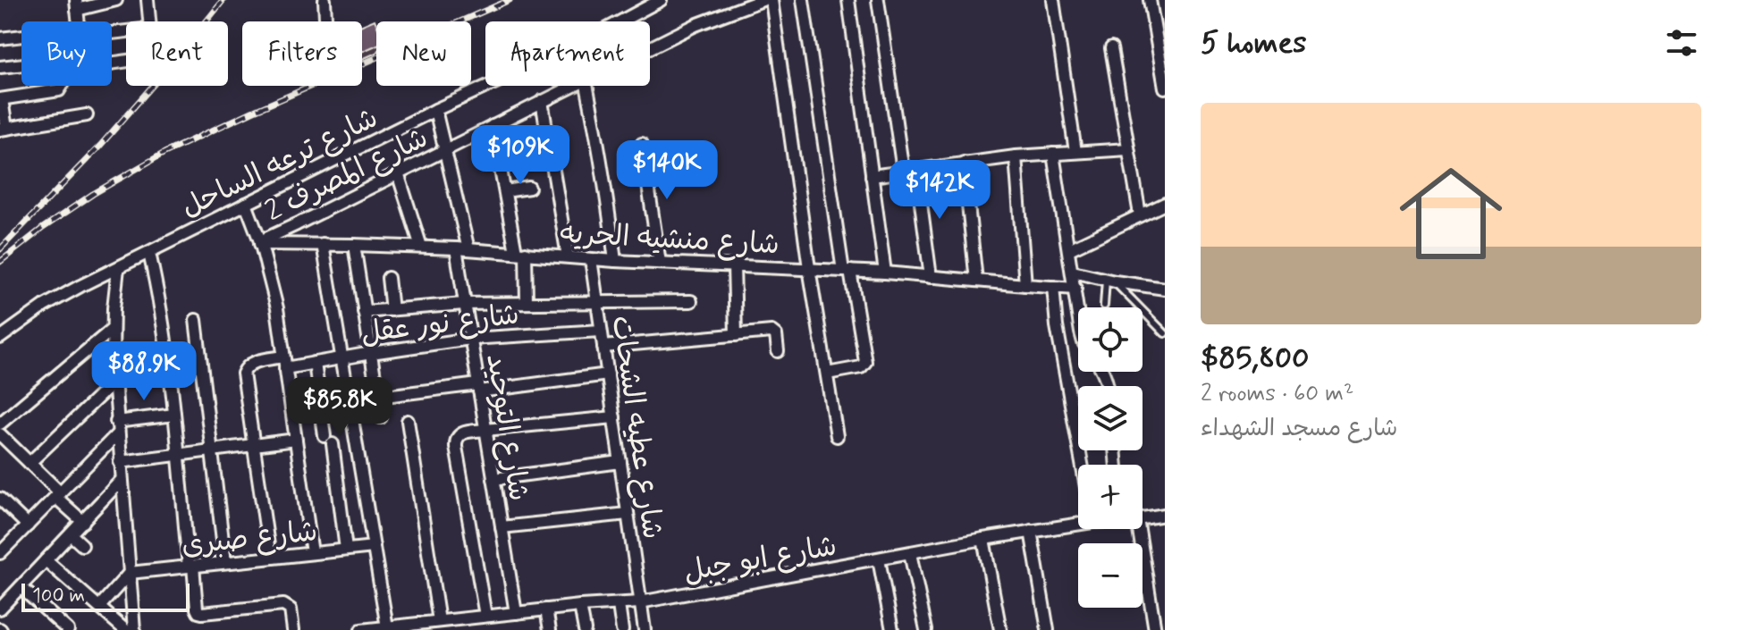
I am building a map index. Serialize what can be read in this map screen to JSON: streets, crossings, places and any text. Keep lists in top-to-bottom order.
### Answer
{
  "streets": {
    "street": [
      "شارع ترعه الساحل",
      "شارع المصرف 2",
      "شارع منشيه الحريه",
      "شارع نور عقل",
      "شارع التوحيد",
      "شارع عطيه الشحات",
      "شارع صبرى",
      "شارع ابو جبل"
    ]
  },
  "crossings": [
    ["شارع المصرف 2", "شارع منشيه الحريه"],
    ["شارع منشيه الحريه", "شارع التوحيد"],
    ["شارع منشيه الحريه", "شارع عطيه الشحات"],
    ["شارع نور عقل", "شارع التوحيد"],
    ["شارع نور عقل", "شارع عطيه الشحات"],
    ["شارع نور عقل", "شارع صبرى"],
    ["شارع التوحيد", "شارع ابو جبل"],
    ["شارع عطيه الشحات", "شارع ابو جبل"]
  ],
  "scale_bar": "100 m",
  "page": {
    "heading": "5 homes",
    "chip": [
      "Buy",
      "Rent",
      "Filters",
      "New",
      "Apartment"
    ],
    "list": [
      {
        "name": "$85,800",
        "note": "2 rooms · 60 m² · شارع مسجد الشهداء"
      }
    ],
    "price": [
      "$109K",
      "$140K",
      "$142K",
      "$88.9K",
      "$85.8K"
    ],
    "map_buttons": ["+", "−"],
    "scale": "100 m"
  }
}
